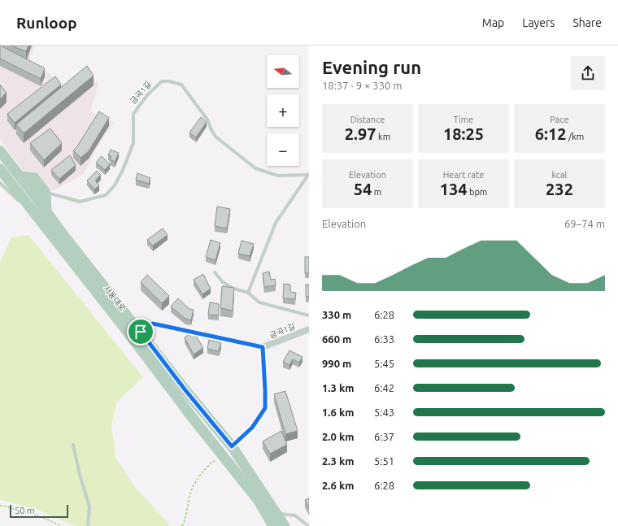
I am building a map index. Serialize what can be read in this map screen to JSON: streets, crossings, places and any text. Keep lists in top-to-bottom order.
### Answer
{
  "streets": {
    "main road": ["서동대로"],
    "street": ["금곡1길"]
  },
  "crossings": [
    ["금곡1길", "서동대로"]
  ],
  "scale_bar": "50 m",
  "north": "left",
  "page": {
    "header": "Runloop",
    "nav": ["Map", "Layers", "Share"],
    "heading": ["Evening run", "18:37 · 9 × 330 m"],
    "map_buttons": ["+", "−"],
    "stats": [
      ["Distance", "2.97 km"],
      ["Time", "18:25"],
      ["Pace", "6:12 /km"],
      ["Elevation", "54 m"],
      ["Heart rate", "134 bpm"],
      ["kcal", "232"]
    ],
    "chart": ["Elevation", "69–74 m"],
    "list": [
      {
        "name": "330 m",
        "note": "6:28"
      },
      {
        "name": "660 m",
        "note": "6:33"
      },
      {
        "name": "990 m",
        "note": "5:45"
      },
      {
        "name": "1.3 km",
        "note": "6:42"
      },
      {
        "name": "1.6 km",
        "note": "5:43"
      },
      {
        "name": "2.0 km",
        "note": "6:37"
      },
      {
        "name": "2.3 km",
        "note": "5:51"
      },
      {
        "name": "2.6 km",
        "note": "6:28"
      }
    ],
    "scale": "50 m"
  }
}
